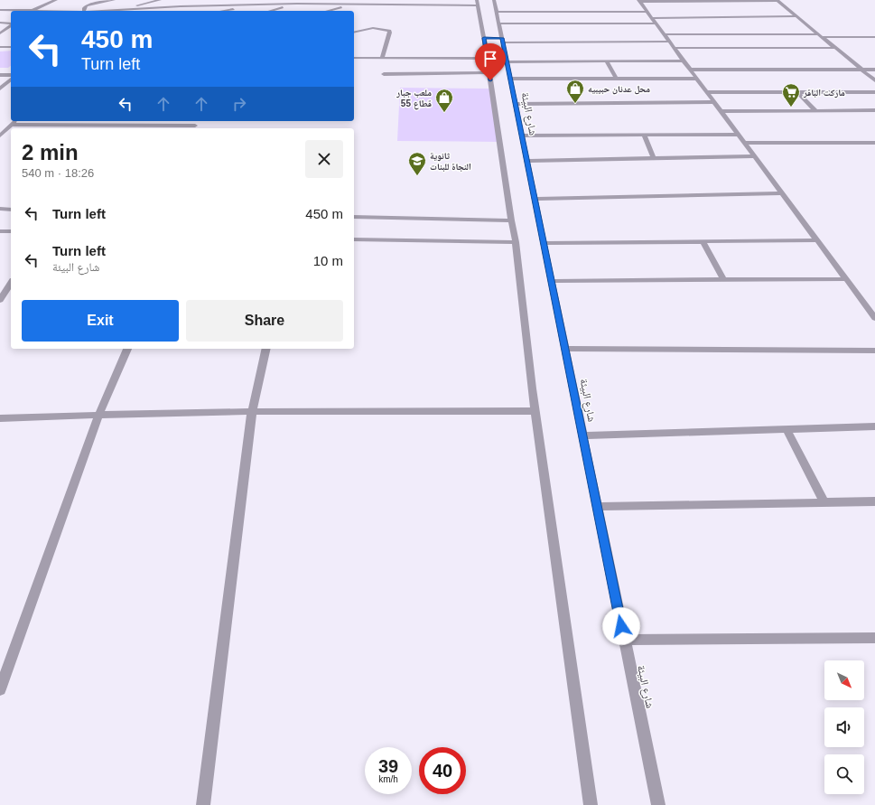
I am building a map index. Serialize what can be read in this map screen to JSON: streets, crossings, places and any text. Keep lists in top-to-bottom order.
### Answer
{
  "streets": {
    "street": ["شارع البيئة"]
  },
  "places": {
    "shop": ["محل عدنان حبيبيه", "ملعب جبار قطاع 55"],
    "supermarket": ["ماركت الباقر"],
    "school or university": ["ثانوية النجاة للبنات"]
  },
  "north": "bottom right",
  "page": {
    "turn": ["450 m", "Turn left"],
    "heading": ["2 min", "540 m · 18:26"],
    "list": [
      {
        "name": "Turn left",
        "value": "450 m"
      },
      {
        "name": "Turn left",
        "note": "شارع البيئة",
        "value": "10 m"
      }
    ],
    "buttons": ["Exit", "Share"],
    "speed": "39 km/h",
    "limit": "40"
  }
}
